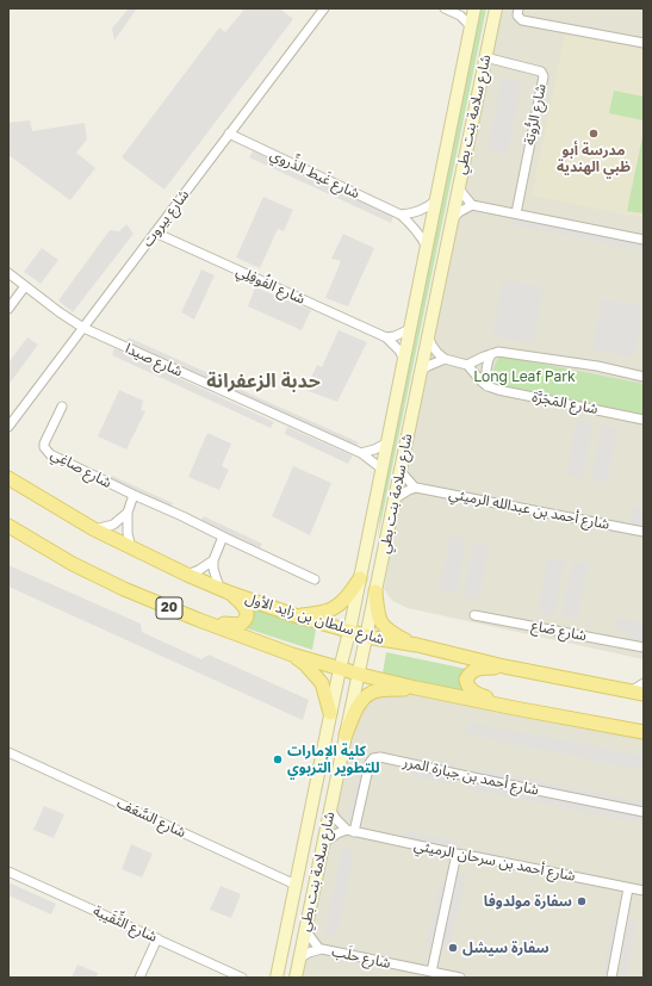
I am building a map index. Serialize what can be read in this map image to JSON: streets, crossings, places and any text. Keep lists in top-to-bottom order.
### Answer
{
  "streets": {
    "main road": ["شارع سلامة بنت بطي", "20", "شارع سلطان بن زايد الأول"],
    "street": [
      "شارع الرُّوتة",
      "شارع غَيط الذِّروي",
      "شارع بيروت",
      "شارع الفُوفِلِي",
      "شارع صيدا",
      "شارع المَجَرَّة",
      "شارع صاغِي",
      "شارع أحمد بن عبدالله الرميثي",
      "شارع صَاع",
      "شارع أحمد بن جبارة المرر",
      "شارع السَّعَف",
      "شارع أحمد بن سرحان الرميثي",
      "شارع الثِّقَيبة",
      "شارع حلَب"
    ]
  },
  "crossings": [
    ["شارع سلامة بنت بطي", "شارع الرُّوتة"],
    ["شارع سلامة بنت بطي", "شارع غَيط الذِّروي"],
    ["شارع سلامة بنت بطي", "شارع الفُوفِلِي"],
    ["شارع سلامة بنت بطي", "شارع صيدا"],
    ["شارع سلامة بنت بطي", "20"],
    ["شارع سلامة بنت بطي", "شارع سلطان بن زايد الأول"],
    ["شارع سلامة بنت بطي", "شارع السَّعَف"],
    ["شارع سلامة بنت بطي", "شارع حلَب"],
    ["شارع غَيط الذِّروي", "شارع بيروت"],
    ["شارع بيروت", "شارع الفُوفِلِي"],
    ["شارع بيروت", "شارع صيدا"],
    ["شارع أحمد بن جبارة المرر", "شارع أحمد بن سرحان الرميثي"]
  ],
  "districts": ["حدبة الزعفرانة"],
  "parks": ["Long Leaf Park"],
  "places": [
    "مدرسة أبو ظبي الهندية",
    "كلية الإمارات للتطوير التربوي",
    "سفارة مولدوفا",
    "سفارة سيشل"
  ]
}
